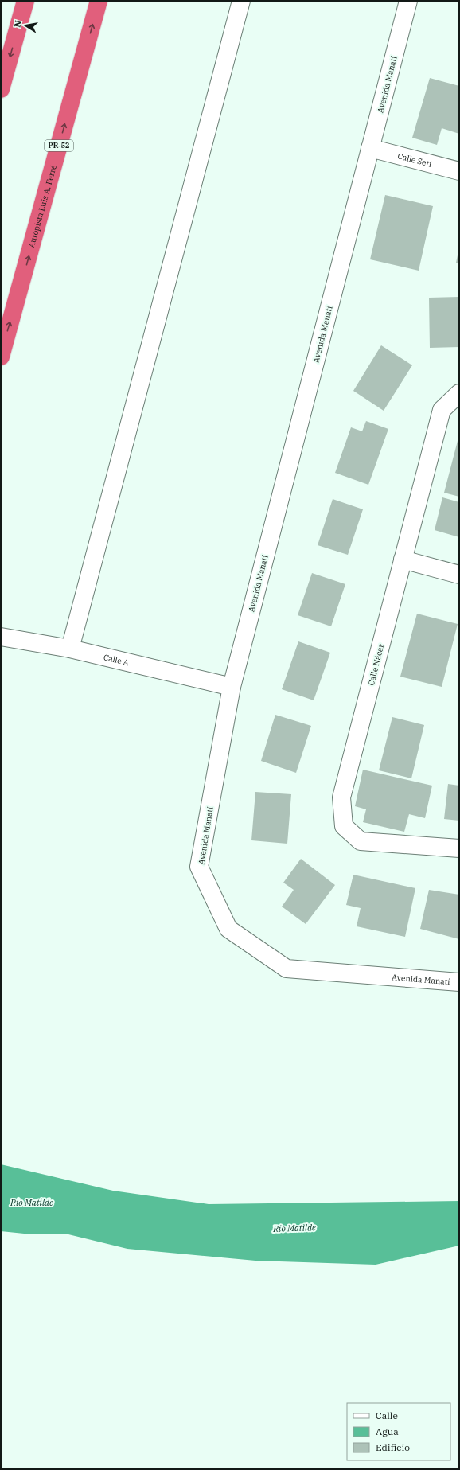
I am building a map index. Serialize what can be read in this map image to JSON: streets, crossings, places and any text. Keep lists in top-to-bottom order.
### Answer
{
  "streets": {
    "highway": ["PR-52", "Autopista Luis A. Ferré"],
    "street": [
      "Avenida Manatí",
      "Calle Seti",
      "Calle A",
      "Calle Nácar"
    ]
  },
  "crossings": [
    ["Avenida Manatí", "Calle Seti"],
    ["Avenida Manatí", "Calle A"]
  ],
  "one_way": ["Autopista Luis A. Ferré"],
  "water": ["Río Matilde"],
  "legend": ["Calle", "Agua", "Edificio"],
  "north": "left"
}
